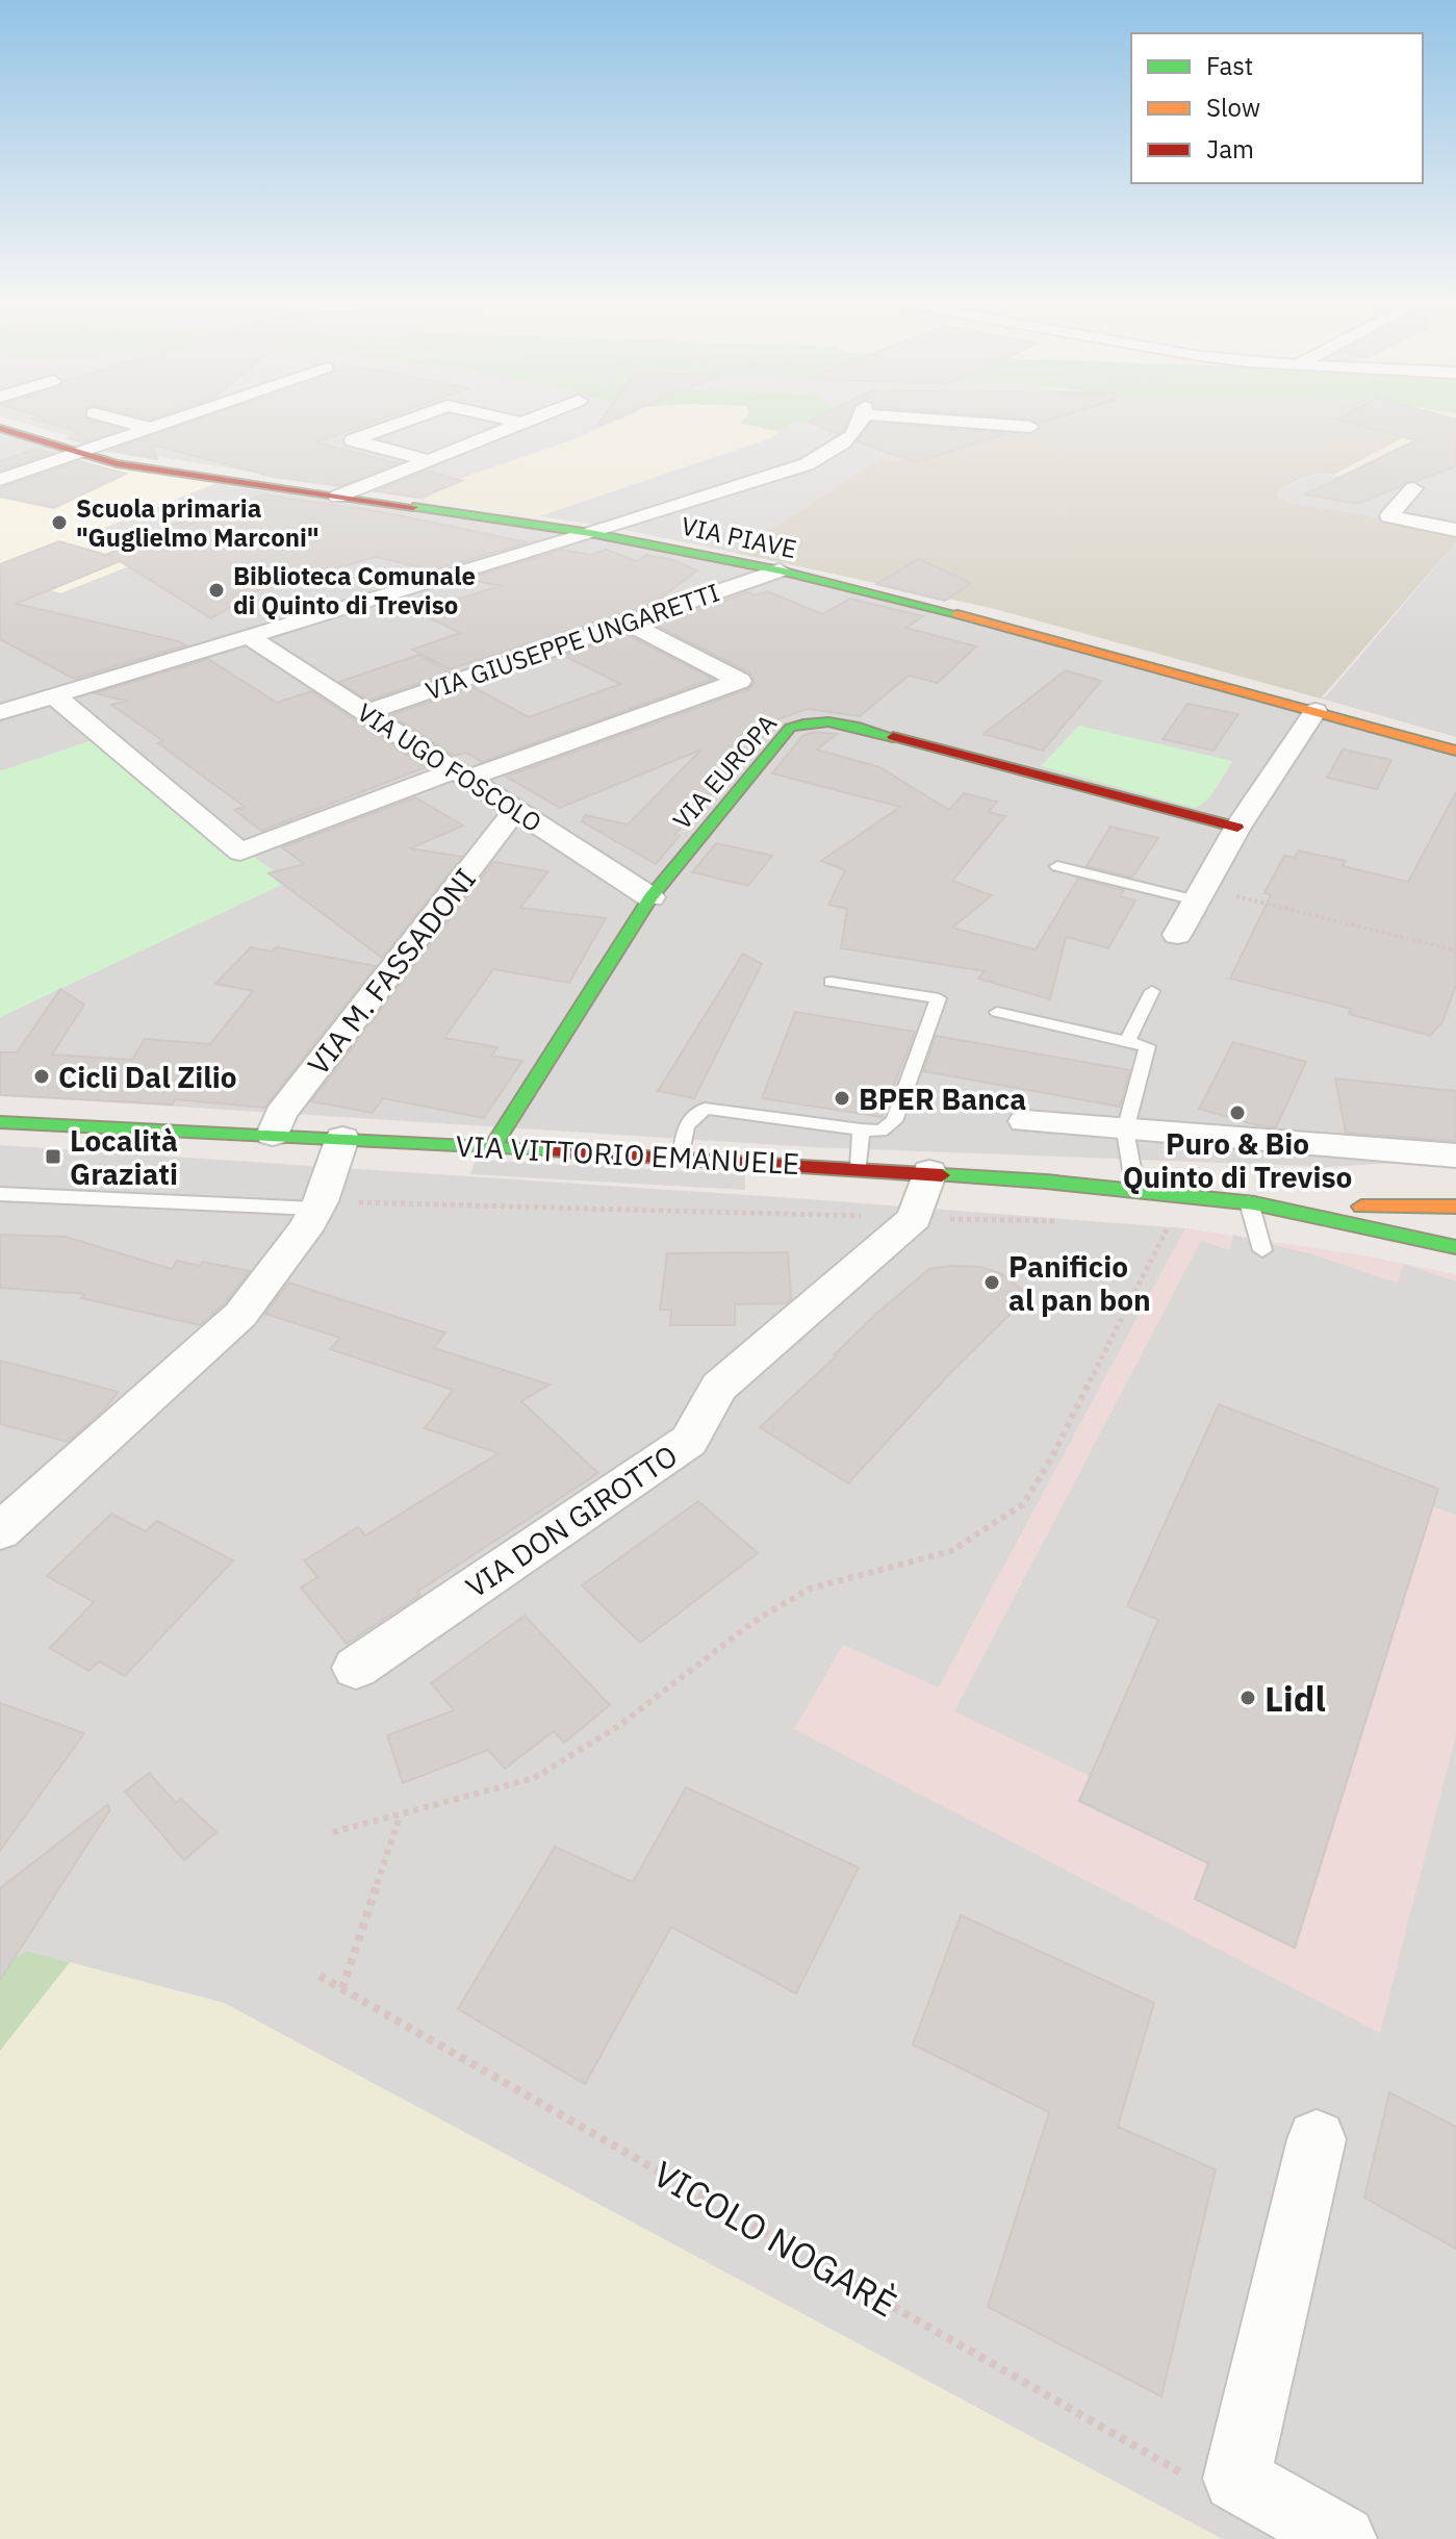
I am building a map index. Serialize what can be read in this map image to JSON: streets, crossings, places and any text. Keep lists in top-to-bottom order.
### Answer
{
  "streets": {
    "main road": ["VIA PIAVE", "VIA EUROPA", "VIA VITTORIO EMANUELE"],
    "street": [
      "VIA GIUSEPPE UNGARETTI",
      "VIA UGO FOSCOLO",
      "VIA M. FASSADONI",
      "VIA DON GIROTTO"
    ],
    "path": ["VICOLO NOGARÈ"]
  },
  "crossings": [
    ["VIA PIAVE", "VIA GIUSEPPE UNGARETTI"],
    ["VIA GIUSEPPE UNGARETTI", "VIA UGO FOSCOLO"],
    ["VIA UGO FOSCOLO", "VIA EUROPA"],
    ["VIA UGO FOSCOLO", "VIA M. FASSADONI"],
    ["VIA EUROPA", "VIA VITTORIO EMANUELE"],
    ["VIA M. FASSADONI", "VIA VITTORIO EMANUELE"],
    ["VIA VITTORIO EMANUELE", "VIA DON GIROTTO"]
  ],
  "places": {
    "other": [
      "Scuola primaria \"Guglielmo Marconi\"",
      "Biblioteca Comunale di Quinto di Treviso",
      "Cicli Dal Zilio",
      "BPER Banca",
      "Puro & Bio Quinto di Treviso",
      "Panificio al pan bon",
      "Lidl"
    ],
    "transit": ["Località Graziati"]
  },
  "legend": ["Fast", "Slow", "Jam"]
}
